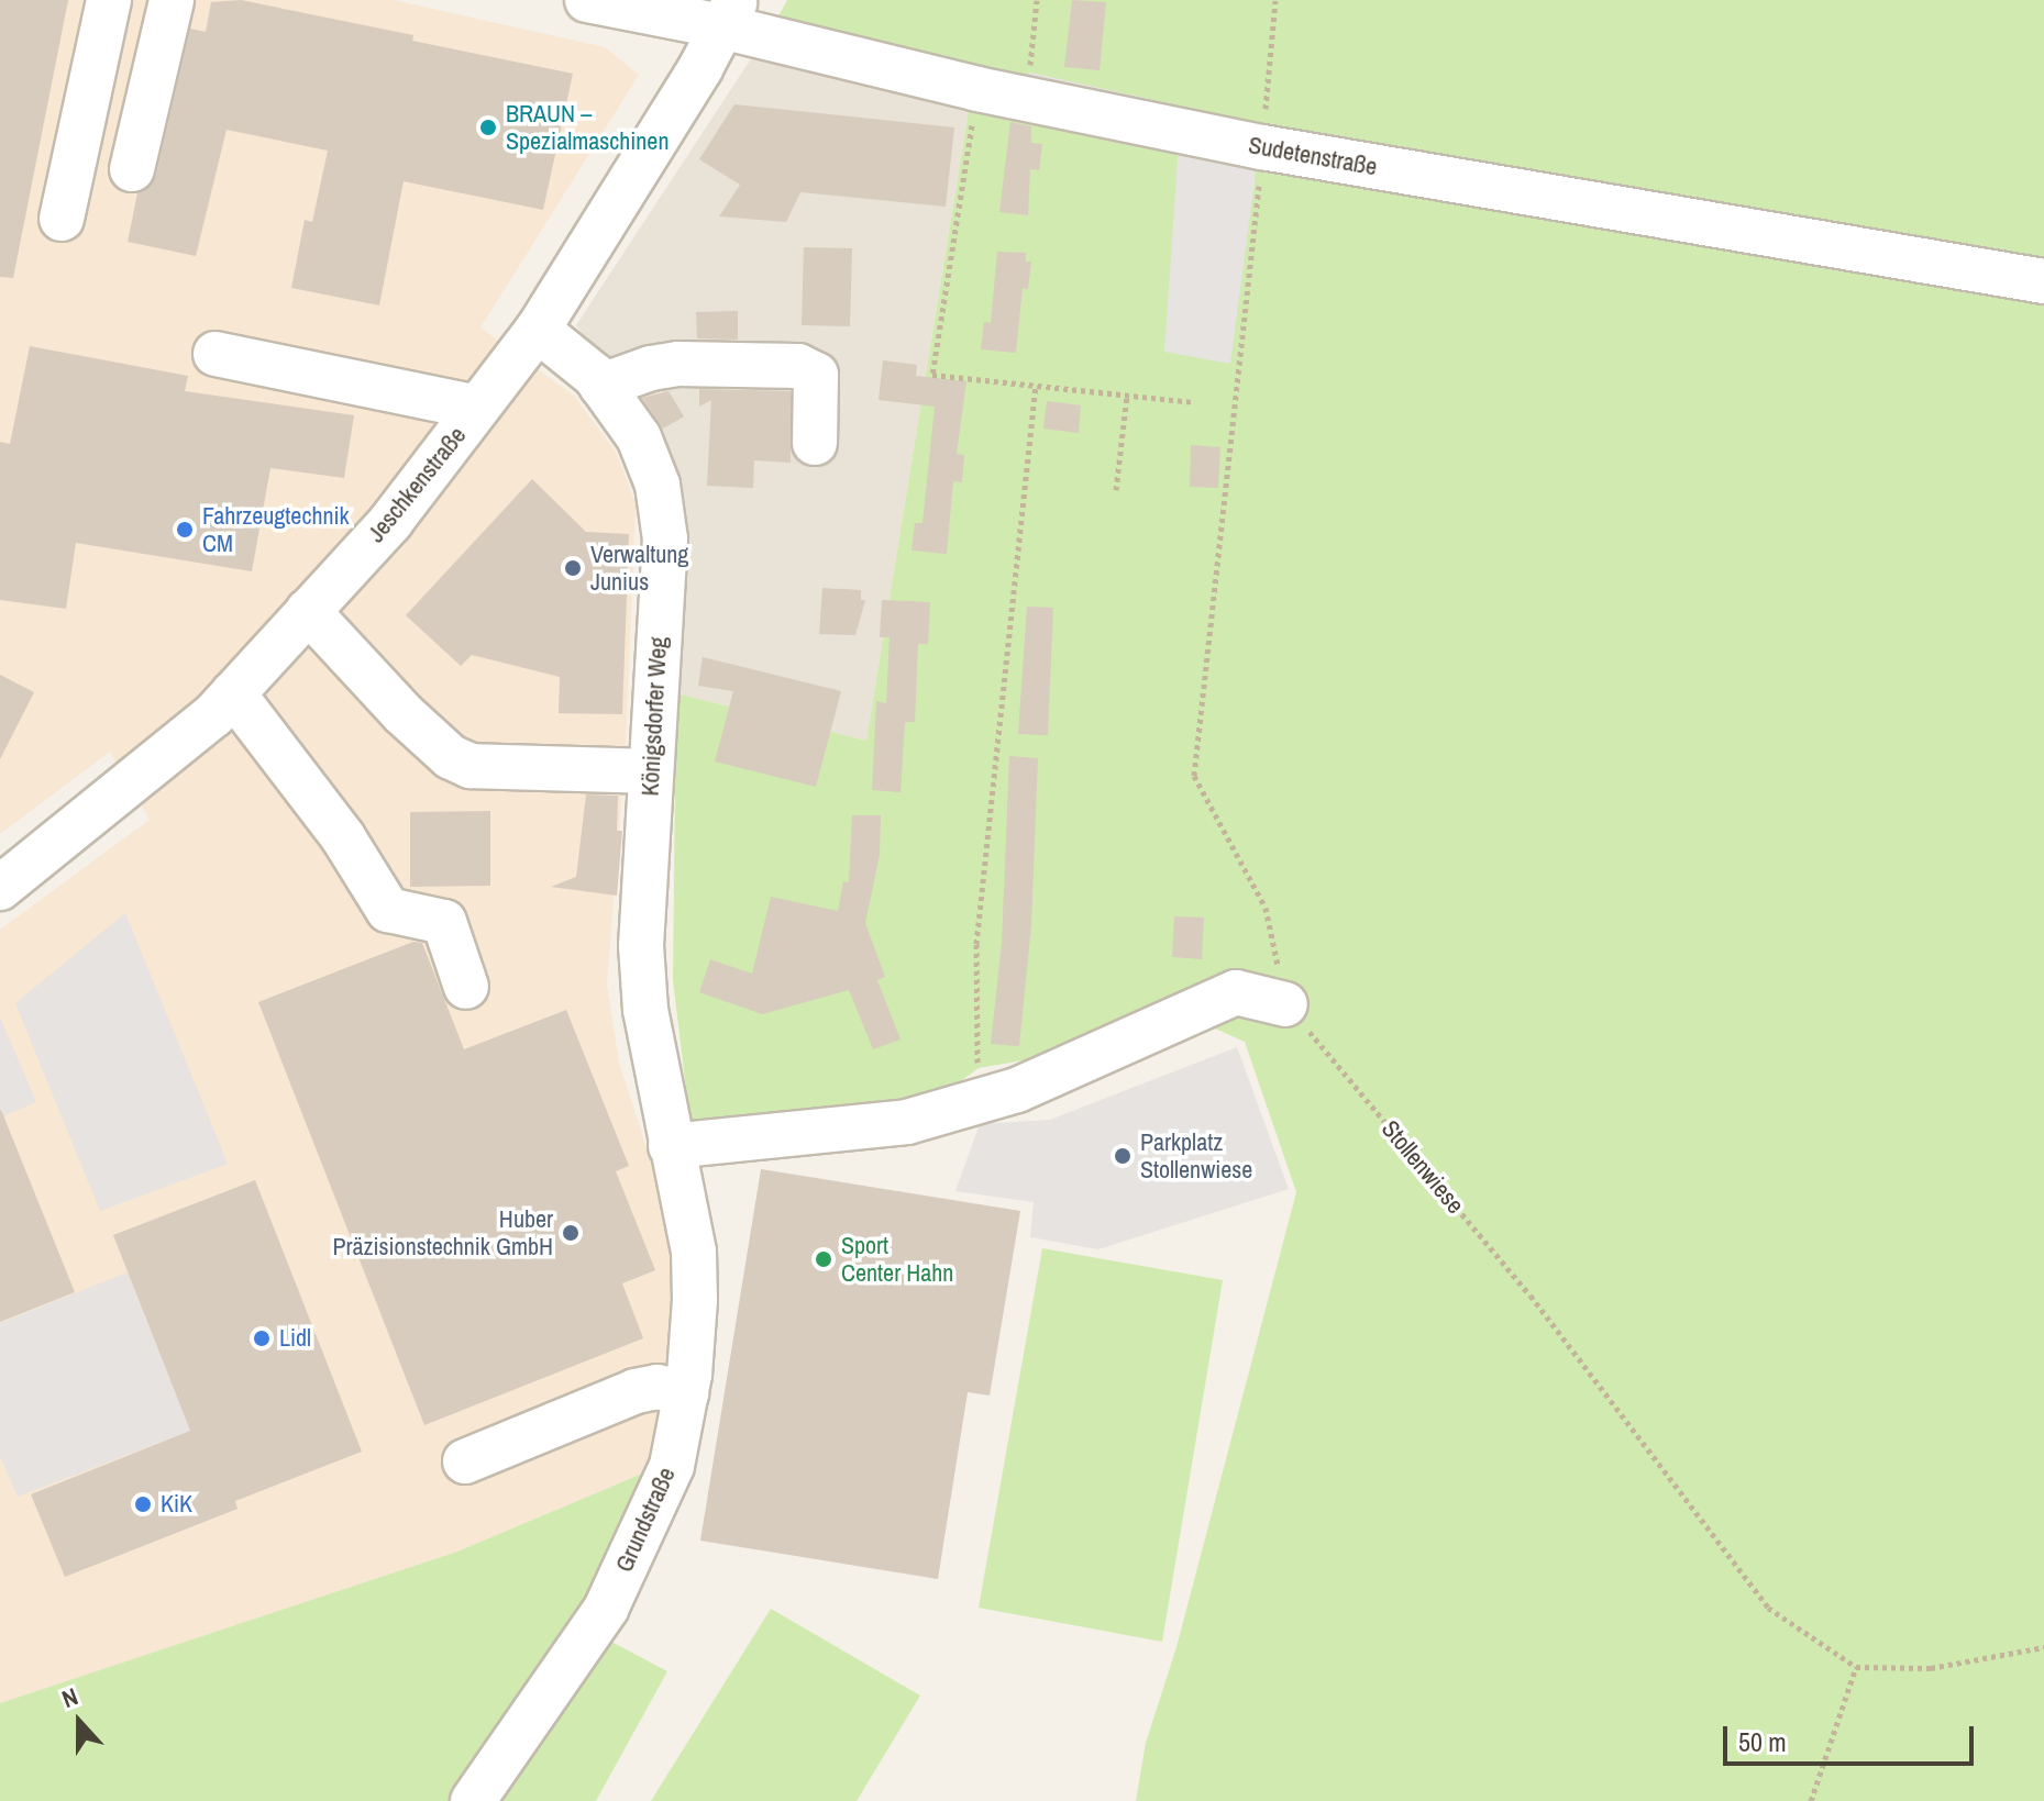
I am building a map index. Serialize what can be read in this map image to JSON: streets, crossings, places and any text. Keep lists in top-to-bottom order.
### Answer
{
  "streets": {
    "street": [
      "Sudetenstraße",
      "Jeschkenstraße",
      "Königsdorfer Weg",
      "Grundstraße"
    ],
    "path": ["Stollenwiese"]
  },
  "crossings": [
    ["Sudetenstraße", "Jeschkenstraße"],
    ["Jeschkenstraße", "Königsdorfer Weg"],
    ["Königsdorfer Weg", "Grundstraße"]
  ],
  "places": [
    "BRAUN – Spezialmaschinen",
    "Fahrzeugtechnik CM",
    "Verwaltung Junius",
    "Parkplatz Stollenwiese",
    "Huber Präzisionstechnik GmbH",
    "Sport Center Hahn",
    "Lidl",
    "KiK"
  ],
  "scale_bar": "50 m",
  "north": "top"
}
